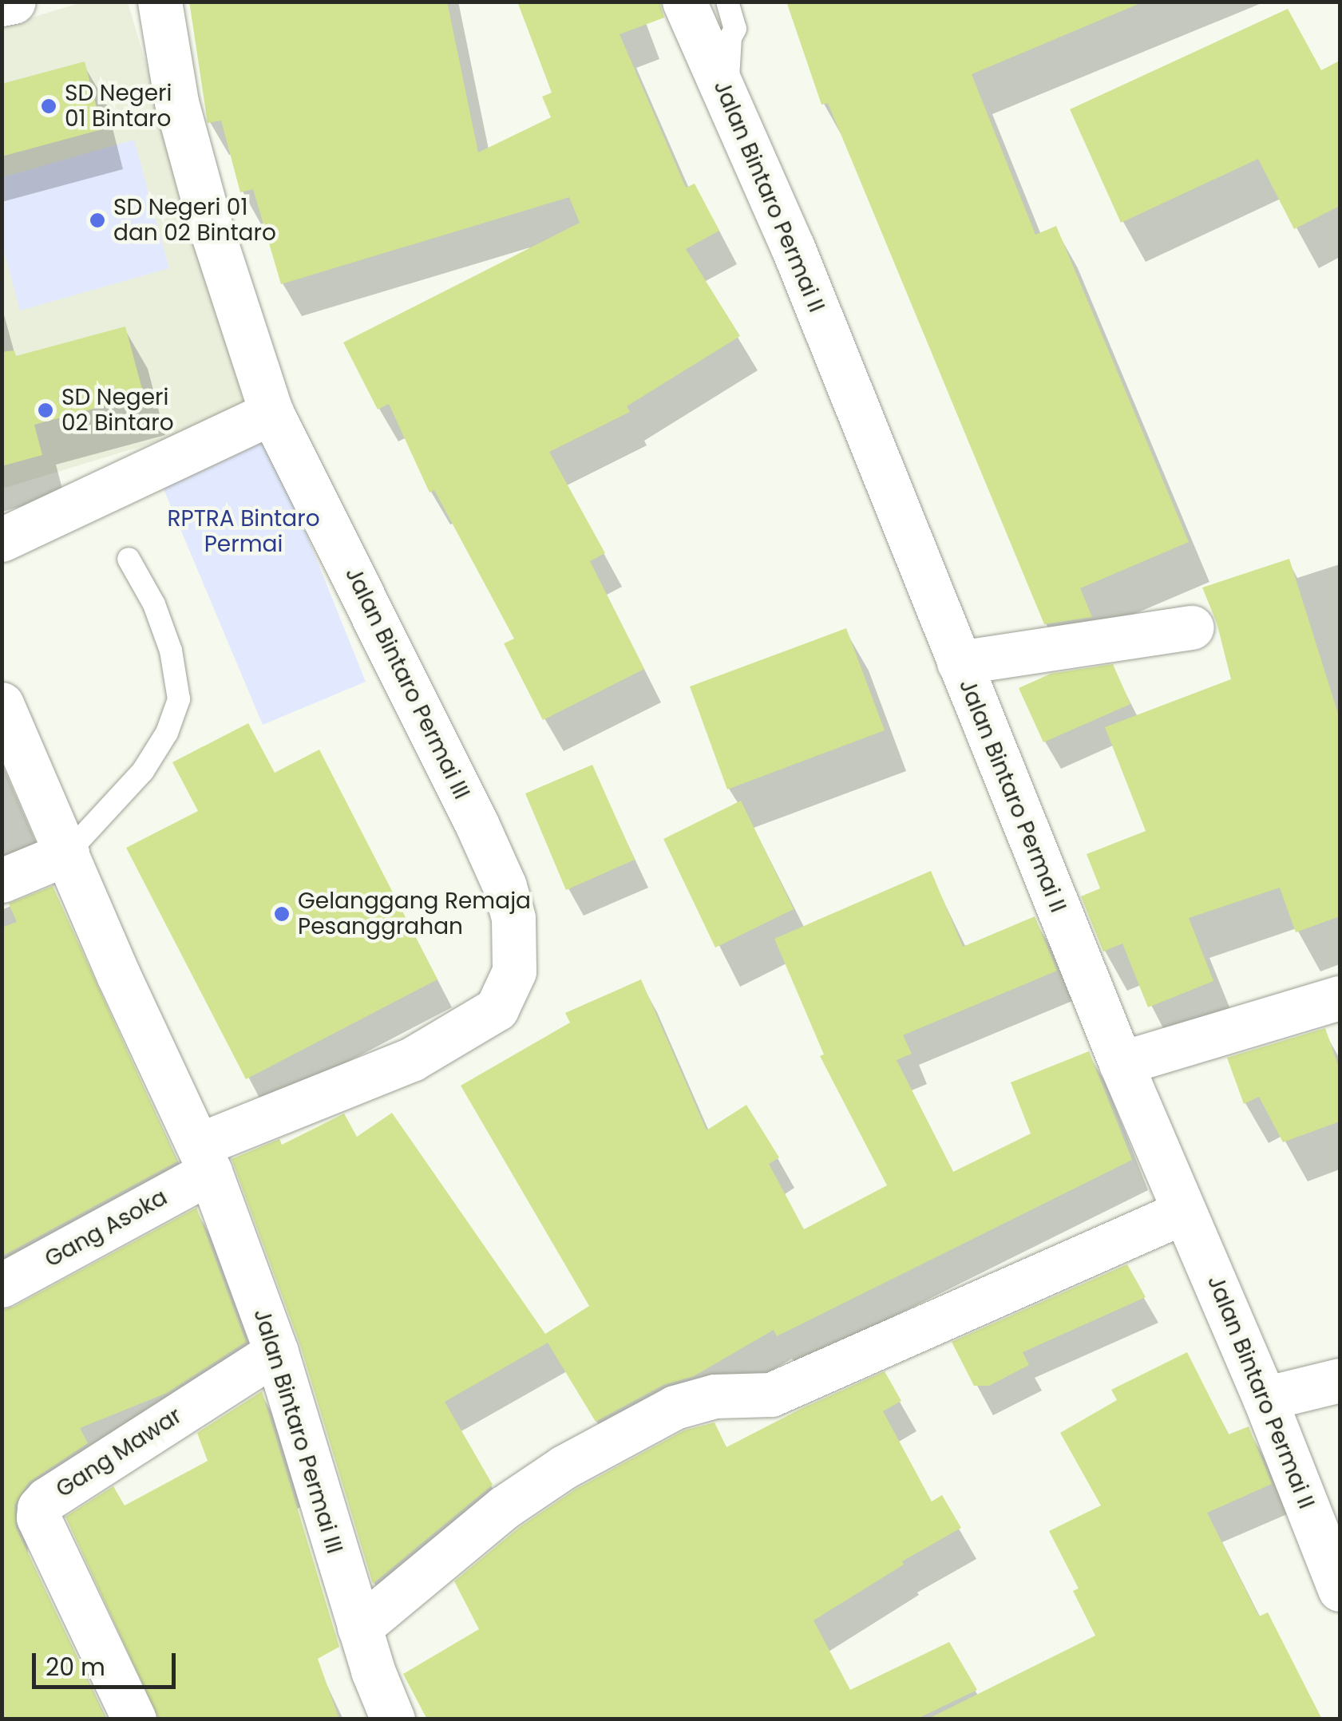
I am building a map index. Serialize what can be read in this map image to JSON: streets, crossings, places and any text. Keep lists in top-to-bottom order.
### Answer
{
  "streets": {
    "street": [
      "Jalan Bintaro Permai II",
      "Jalan Bintaro Permai III",
      "Gang Asoka",
      "Gang Mawar"
    ]
  },
  "crossings": [
    ["Jalan Bintaro Permai III", "Gang Asoka"],
    ["Jalan Bintaro Permai III", "Gang Mawar"]
  ],
  "parks": ["RPTRA Bintaro Permai"],
  "places": [
    "SD Negeri 01 Bintaro",
    "SD Negeri 01 dan 02 Bintaro",
    "SD Negeri 02 Bintaro",
    "Gelanggang Remaja Pesanggrahan"
  ],
  "scale_bar": "20 m"
}
